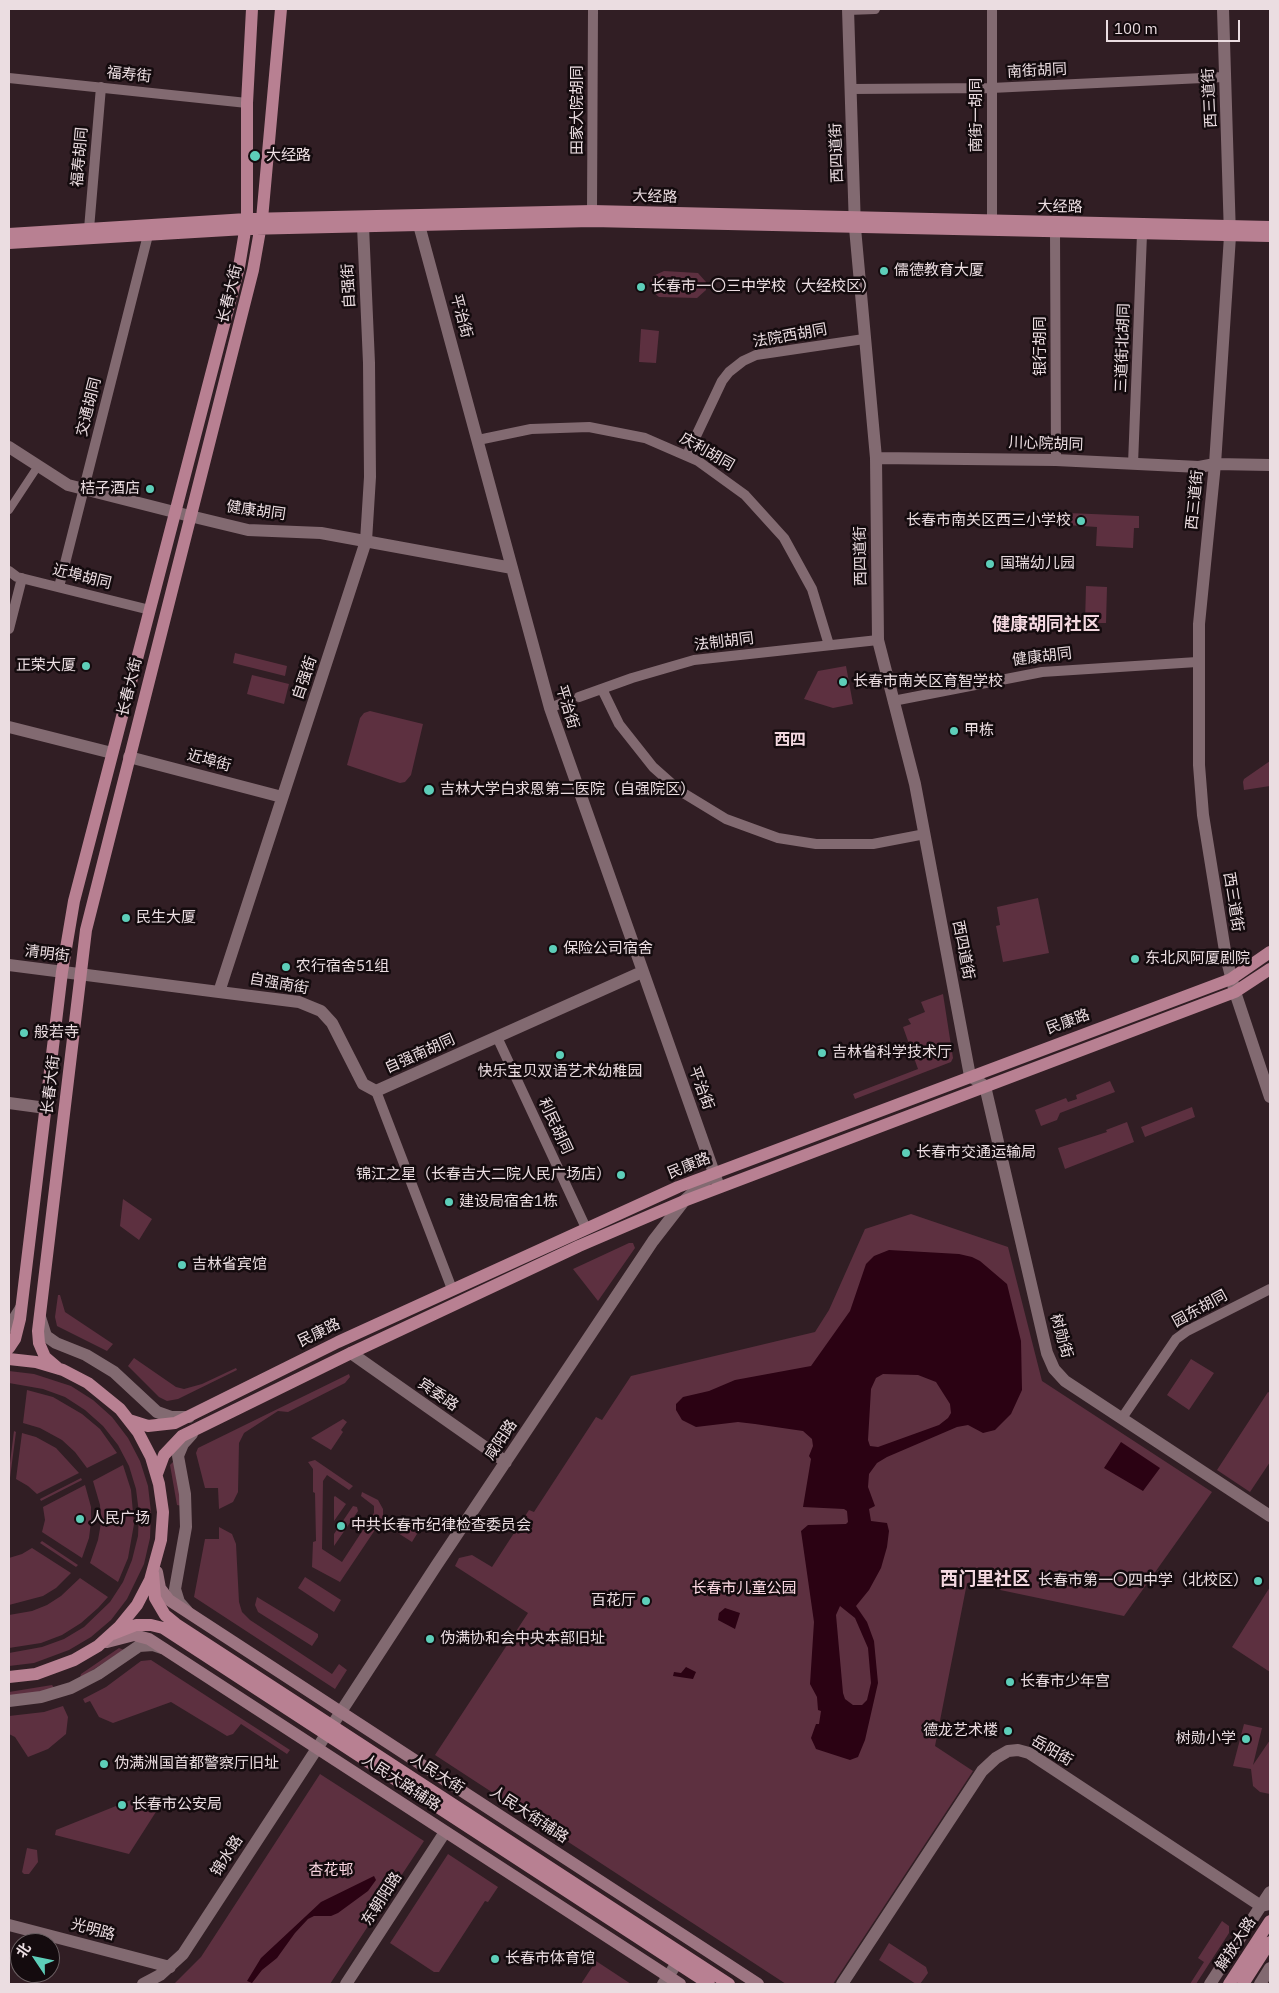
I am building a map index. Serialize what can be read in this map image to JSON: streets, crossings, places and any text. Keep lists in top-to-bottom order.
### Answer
{
  "streets": {
    "main road": [
      "大经路",
      "长春大街",
      "民康路",
      "人民大街",
      "人民大路辅路",
      "人民大街辅路",
      "解放大路"
    ],
    "street": [
      "南街胡同",
      "福寿街",
      "西三道街",
      "田家大院胡同",
      "南街一胡同",
      "西四道街",
      "福寿胡同",
      "自强街",
      "平治街",
      "法院西胡同",
      "银行胡同",
      "三道街北胡同",
      "交通胡同",
      "川心院胡同",
      "庆利胡同",
      "健康胡同",
      "近埠胡同",
      "法制胡同",
      "近埠街",
      "清明街",
      "自强南街",
      "自强南胡同",
      "利民胡同",
      "园东胡同",
      "树勋街",
      "宾委路",
      "咸阳路",
      "岳阳街",
      "锦水路",
      "东朝阳路",
      "光明路"
    ]
  },
  "crossings": [
    ["南街胡同", "西三道街"],
    ["南街胡同", "南街一胡同"],
    ["南街胡同", "西四道街"],
    ["福寿街", "福寿胡同"],
    ["福寿街", "长春大街"],
    ["西三道街", "大经路"],
    ["西三道街", "川心院胡同"],
    ["西三道街", "健康胡同"],
    ["西三道街", "民康路"],
    ["田家大院胡同", "大经路"],
    ["南街一胡同", "大经路"],
    ["西四道街", "大经路"],
    ["西四道街", "法院西胡同"],
    ["西四道街", "川心院胡同"],
    ["西四道街", "健康胡同"],
    ["西四道街", "法制胡同"],
    ["西四道街", "民康路"],
    ["福寿胡同", "大经路"],
    ["大经路", "自强街"],
    ["大经路", "长春大街"],
    ["大经路", "平治街"],
    ["大经路", "银行胡同"],
    ["大经路", "三道街北胡同"],
    ["大经路", "交通胡同"],
    ["自强街", "健康胡同"],
    ["自强街", "近埠街"],
    ["自强街", "自强南街"],
    ["长春大街", "健康胡同"],
    ["长春大街", "近埠胡同"],
    ["长春大街", "近埠街"],
    ["长春大街", "清明街"],
    ["平治街", "庆利胡同"],
    ["平治街", "健康胡同"],
    ["平治街", "民康路"],
    ["平治街", "自强南胡同"],
    ["平治街", "咸阳路"],
    ["法院西胡同", "庆利胡同"],
    ["银行胡同", "川心院胡同"],
    ["三道街北胡同", "川心院胡同"],
    ["交通胡同", "健康胡同"],
    ["交通胡同", "近埠胡同"],
    ["庆利胡同", "法制胡同"],
    ["自强南街", "自强南胡同"],
    ["民康路", "自强南胡同"],
    ["民康路", "利民胡同"],
    ["民康路", "树勋街"],
    ["民康路", "宾委路"],
    ["民康路", "咸阳路"],
    ["自强南胡同", "利民胡同"],
    ["园东胡同", "树勋街"],
    ["宾委路", "咸阳路"],
    ["咸阳路", "人民大街"],
    ["咸阳路", "人民大街辅路"],
    ["咸阳路", "锦水路"],
    ["人民大街", "锦水路"],
    ["人民大路辅路", "锦水路"],
    ["人民大路辅路", "东朝阳路"],
    ["锦水路", "光明路"]
  ],
  "districts": ["健康胡同社区", "西四", "西门里社区"],
  "parks": ["长春市儿童公园", "杏花邨"],
  "places": [
    "大经路",
    "儒德教育大厦",
    "长春市一〇三中学校（大经校区）",
    "桔子酒店",
    "长春市南关区西三小学校",
    "国瑞幼儿园",
    "正荣大厦",
    "长春市南关区育智学校",
    "甲栋",
    "吉林大学白求恩第二医院（自强院区）",
    "民生大厦",
    "保险公司宿舍",
    "东北风阿厦剧院",
    "农行宿舍51组",
    "般若寺",
    "吉林省科学技术厅",
    "快乐宝贝双语艺术幼稚园",
    "长春市交通运输局",
    "锦江之星（长春吉大二院人民广场店）",
    "建设局宿舍1栋",
    "吉林省宾馆",
    "人民广场",
    "中共长春市纪律检查委员会",
    "长春市第一〇四中学（北校区）",
    "百花厅",
    "伪满协和会中央本部旧址",
    "长春市少年宫",
    "德龙艺术楼",
    "树勋小学",
    "伪满洲国首都警察厅旧址",
    "长春市公安局",
    "长春市体育馆"
  ],
  "scale_bar": "100 m",
  "north": "top left"
}
